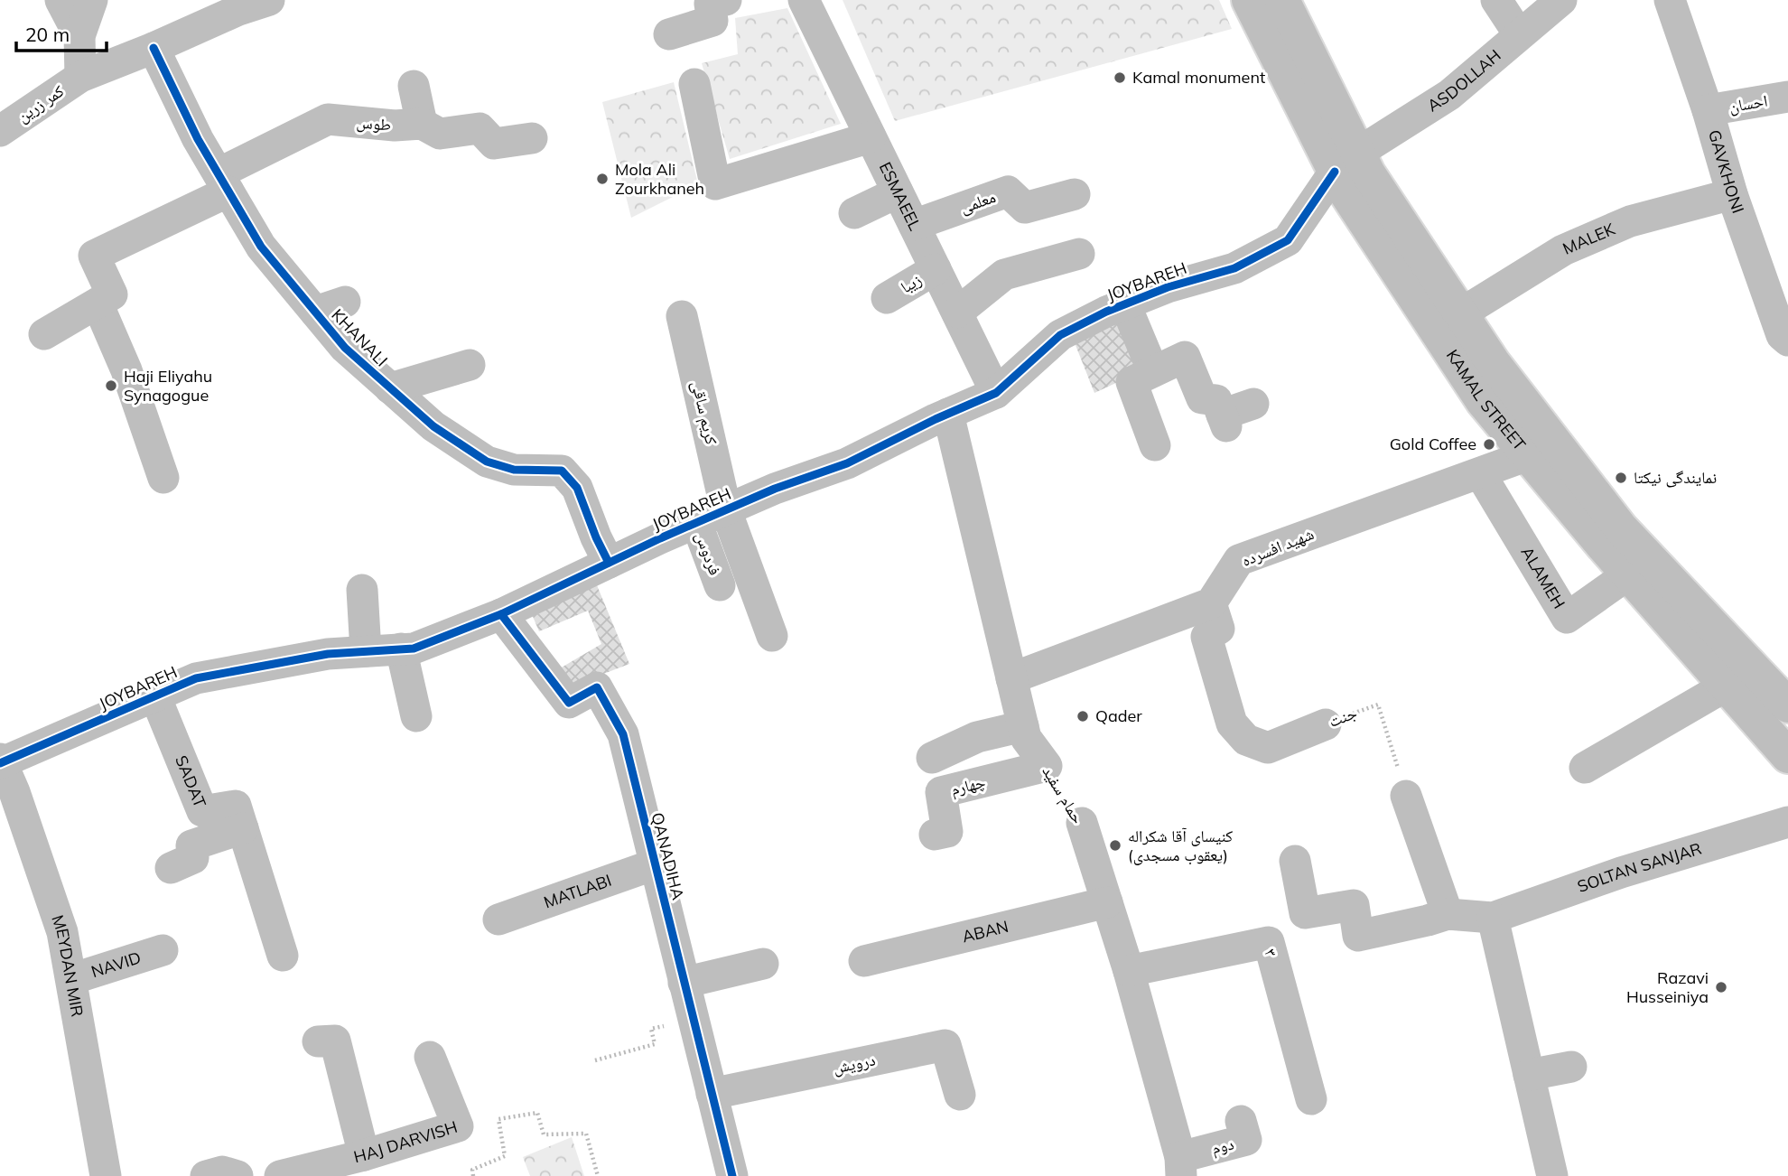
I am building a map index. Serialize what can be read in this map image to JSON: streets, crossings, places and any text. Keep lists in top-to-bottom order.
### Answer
{
  "streets": {
    "main road": ["KAMAL STREET"],
    "street": [
      "ASDOLLAH",
      "کمر زرین",
      "احسان",
      "طوس",
      "GAVKHONI",
      "ESMAEEL",
      "معلمی",
      "MALEK",
      "JOYBAREH",
      "زیبا",
      "KHANALI",
      "کریم ساقی",
      "شهید افسرده",
      "فردوس",
      "ALAMEH",
      "جنت",
      "SADAT",
      "چهارم",
      "حمام سفید",
      "QANADIHA",
      "SOLTAN SANJAR",
      "MATLABI",
      "ABAN",
      "۳",
      "NAVID",
      "MEYDAN MIR",
      "درویش",
      "HAJ DARVISH",
      "دوم"
    ]
  },
  "crossings": [
    ["ASDOLLAH", "JOYBAREH"],
    ["ASDOLLAH", "KAMAL STREET"],
    ["کمر زرین", "KHANALI"],
    ["احسان", "GAVKHONI"],
    ["طوس", "KHANALI"],
    ["GAVKHONI", "MALEK"],
    ["ESMAEEL", "معلمی"],
    ["ESMAEEL", "JOYBAREH"],
    ["ESMAEEL", "زیبا"],
    ["MALEK", "KAMAL STREET"],
    ["JOYBAREH", "KHANALI"],
    ["JOYBAREH", "KAMAL STREET"],
    ["JOYBAREH", "کریم ساقی"],
    ["JOYBAREH", "فردوس"],
    ["JOYBAREH", "SADAT"],
    ["JOYBAREH", "حمام سفید"],
    ["JOYBAREH", "QANADIHA"],
    ["JOYBAREH", "MEYDAN MIR"],
    ["KAMAL STREET", "شهید افسرده"],
    ["KAMAL STREET", "ALAMEH"],
    ["شهید افسرده", "ALAMEH"],
    ["شهید افسرده", "جنت"],
    ["چهارم", "حمام سفید"],
    ["حمام سفید", "ABAN"],
    ["حمام سفید", "۳"],
    ["حمام سفید", "دوم"],
    ["QANADIHA", "MATLABI"],
    ["QANADIHA", "درویش"],
    ["NAVID", "MEYDAN MIR"]
  ],
  "places": [
    "Kamal monument",
    "Mola Ali Zourkhaneh",
    "Haji Eliyahu Synagogue",
    "Gold Coffee",
    "نمایندگی نیکتا",
    "Qader",
    "کنیسای آقا شکراله (یعقوب مسجدی)",
    "Razavi Husseiniya"
  ],
  "scale_bar": "20 m"
}
